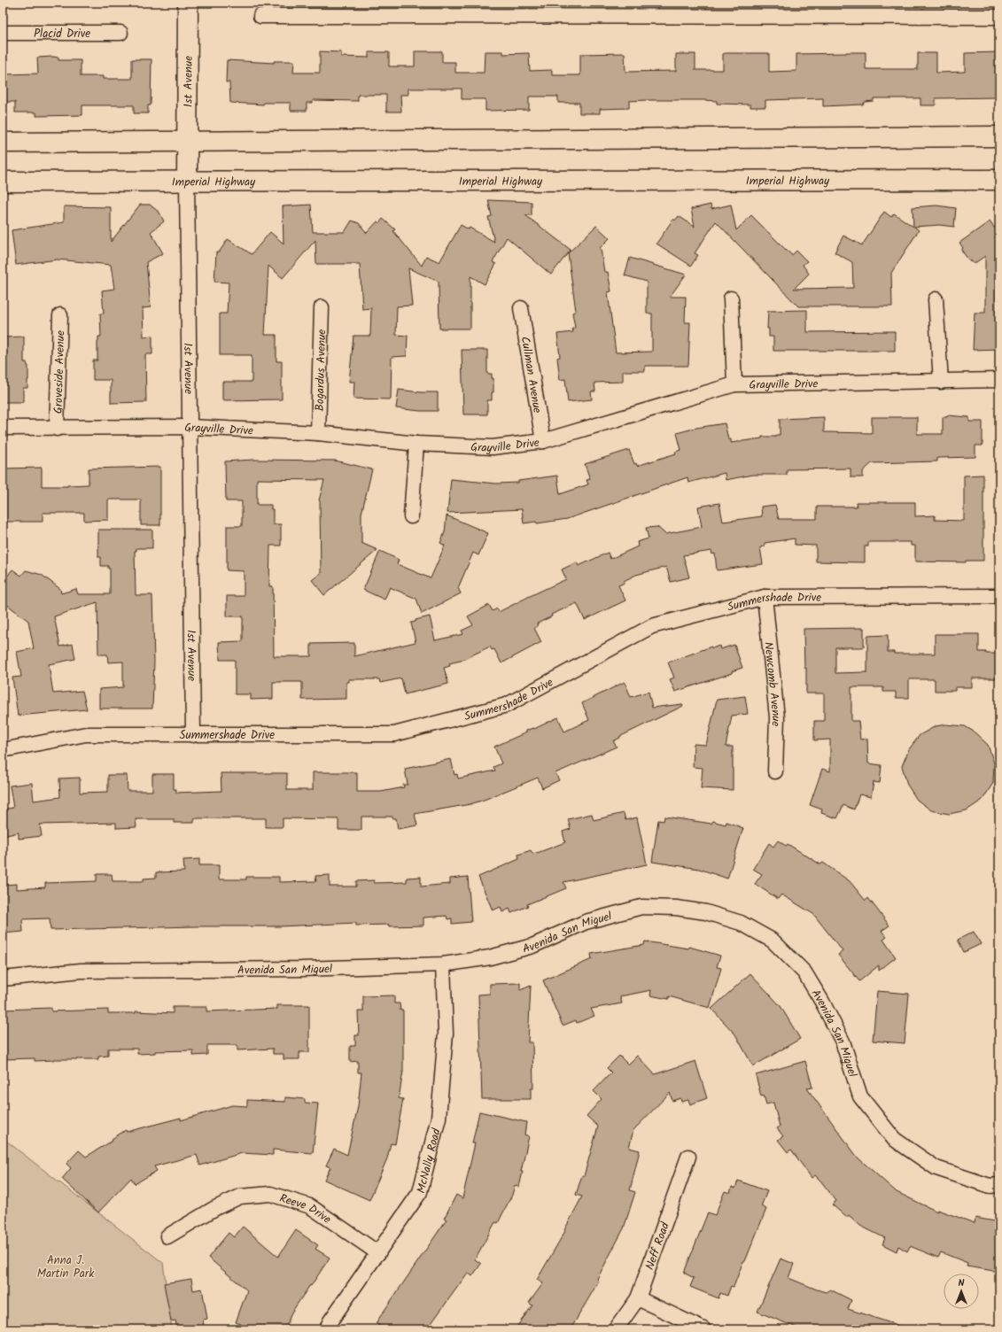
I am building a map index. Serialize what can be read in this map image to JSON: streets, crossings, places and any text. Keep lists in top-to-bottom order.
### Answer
{
  "streets": {
    "main road": ["1st Avenue", "Imperial Highway"],
    "street": [
      "Placid Drive",
      "Bogardus Avenue",
      "Groveside Avenue",
      "Cullman Avenue",
      "Grayville Drive",
      "Summershade Drive",
      "Newcomb Avenue",
      "Avenida San Miguel",
      "McNally Road",
      "Reeve Drive",
      "Neff Road"
    ]
  },
  "crossings": [
    ["1st Avenue", "Imperial Highway"],
    ["1st Avenue", "Grayville Drive"],
    ["1st Avenue", "Summershade Drive"],
    ["Bogardus Avenue", "Grayville Drive"],
    ["Groveside Avenue", "Grayville Drive"],
    ["Cullman Avenue", "Grayville Drive"],
    ["Summershade Drive", "Newcomb Avenue"],
    ["Avenida San Miguel", "McNally Road"],
    ["McNally Road", "Reeve Drive"]
  ],
  "parks": ["Anna J. Martin Park"],
  "north": "top"
}
